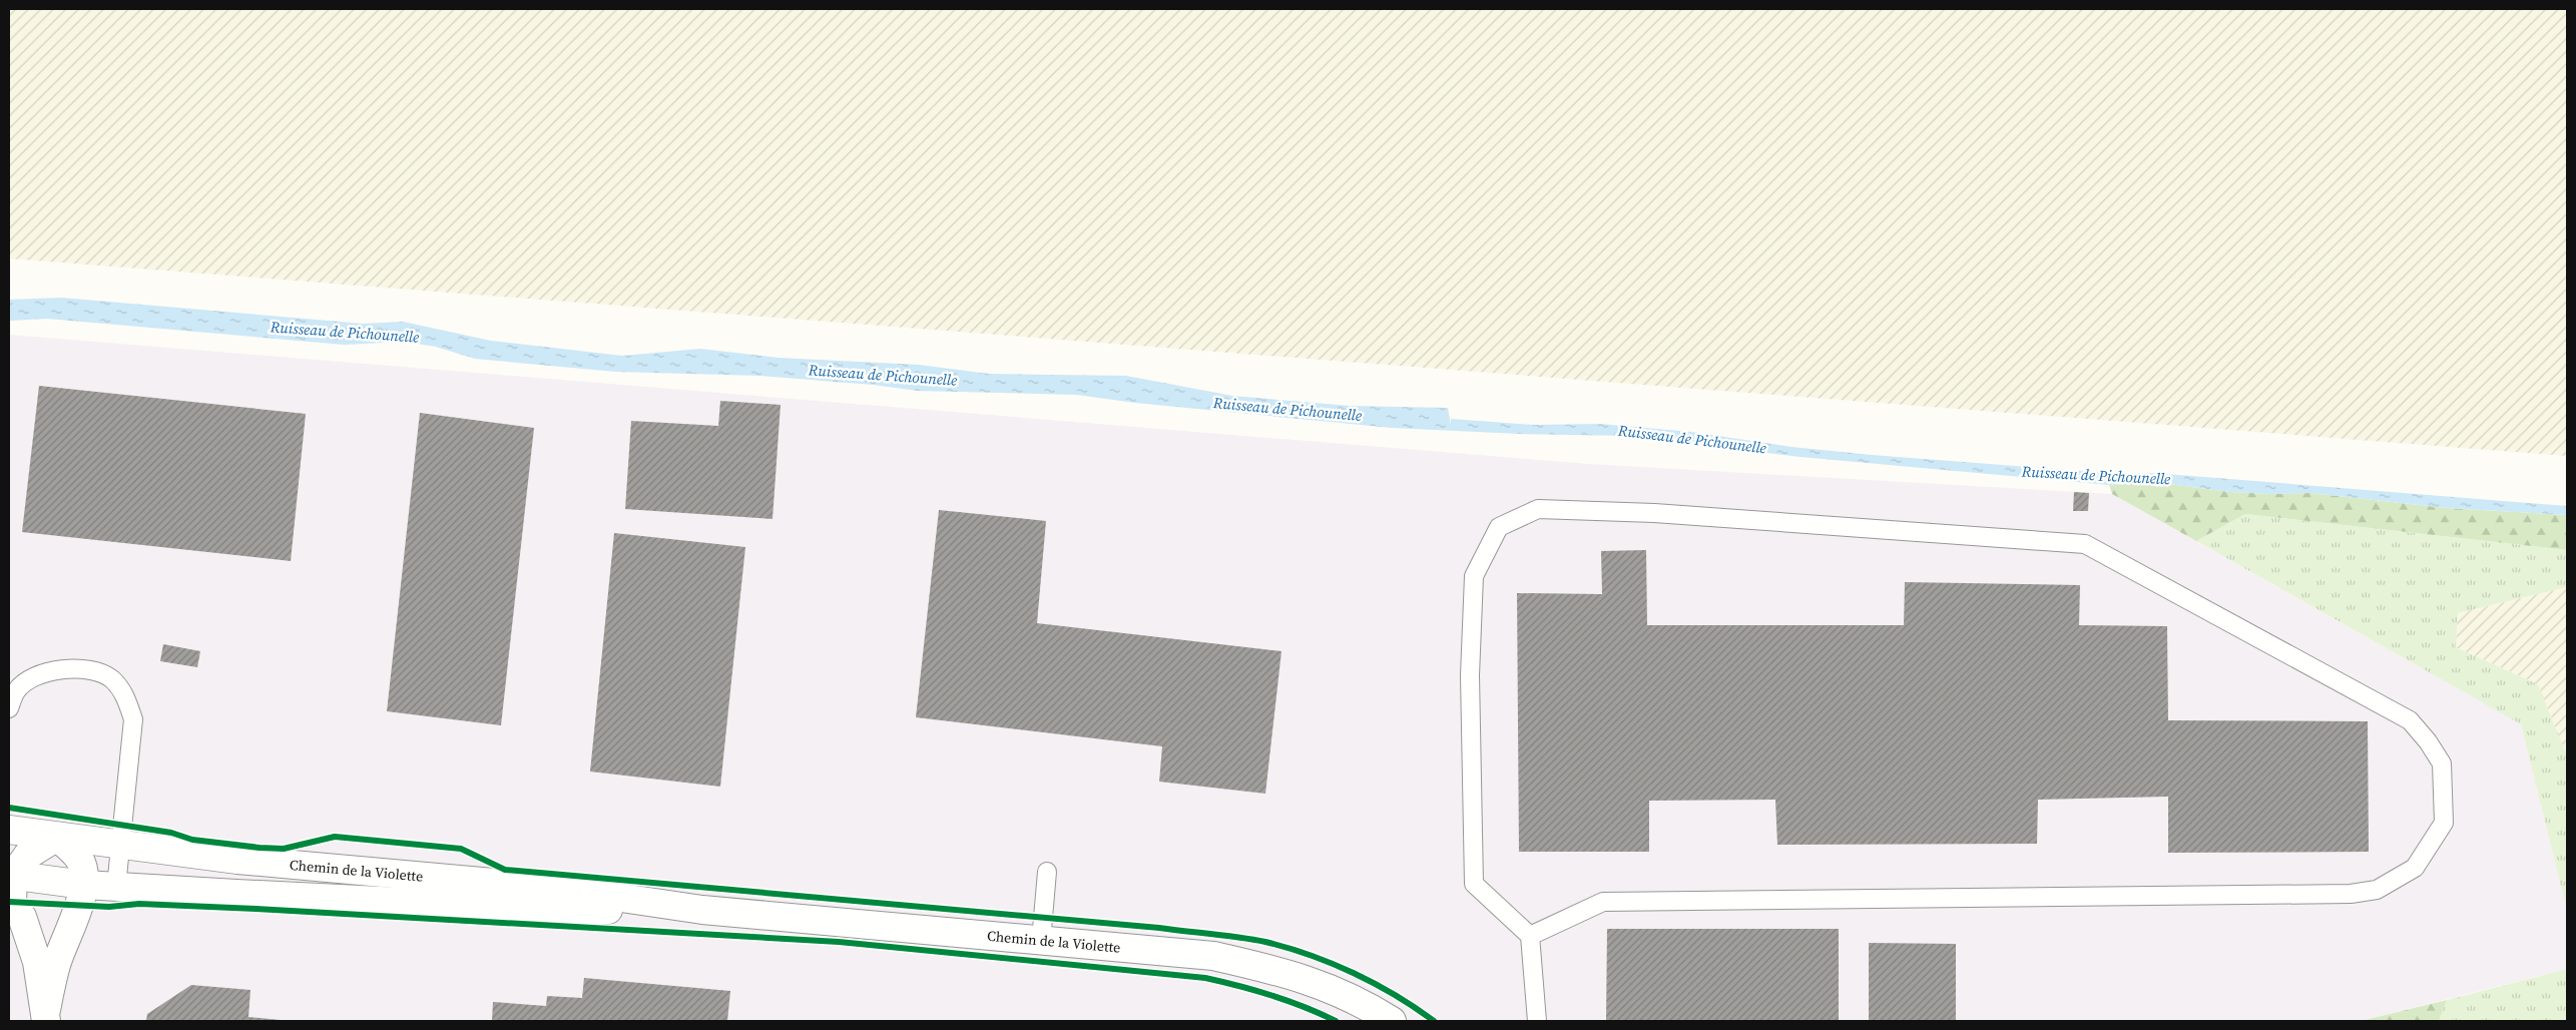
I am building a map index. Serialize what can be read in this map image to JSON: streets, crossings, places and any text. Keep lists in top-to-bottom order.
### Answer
{
  "streets": {
    "street": ["Chemin de la Violette"]
  },
  "water": ["Ruisseau de Pichounelle"]
}
